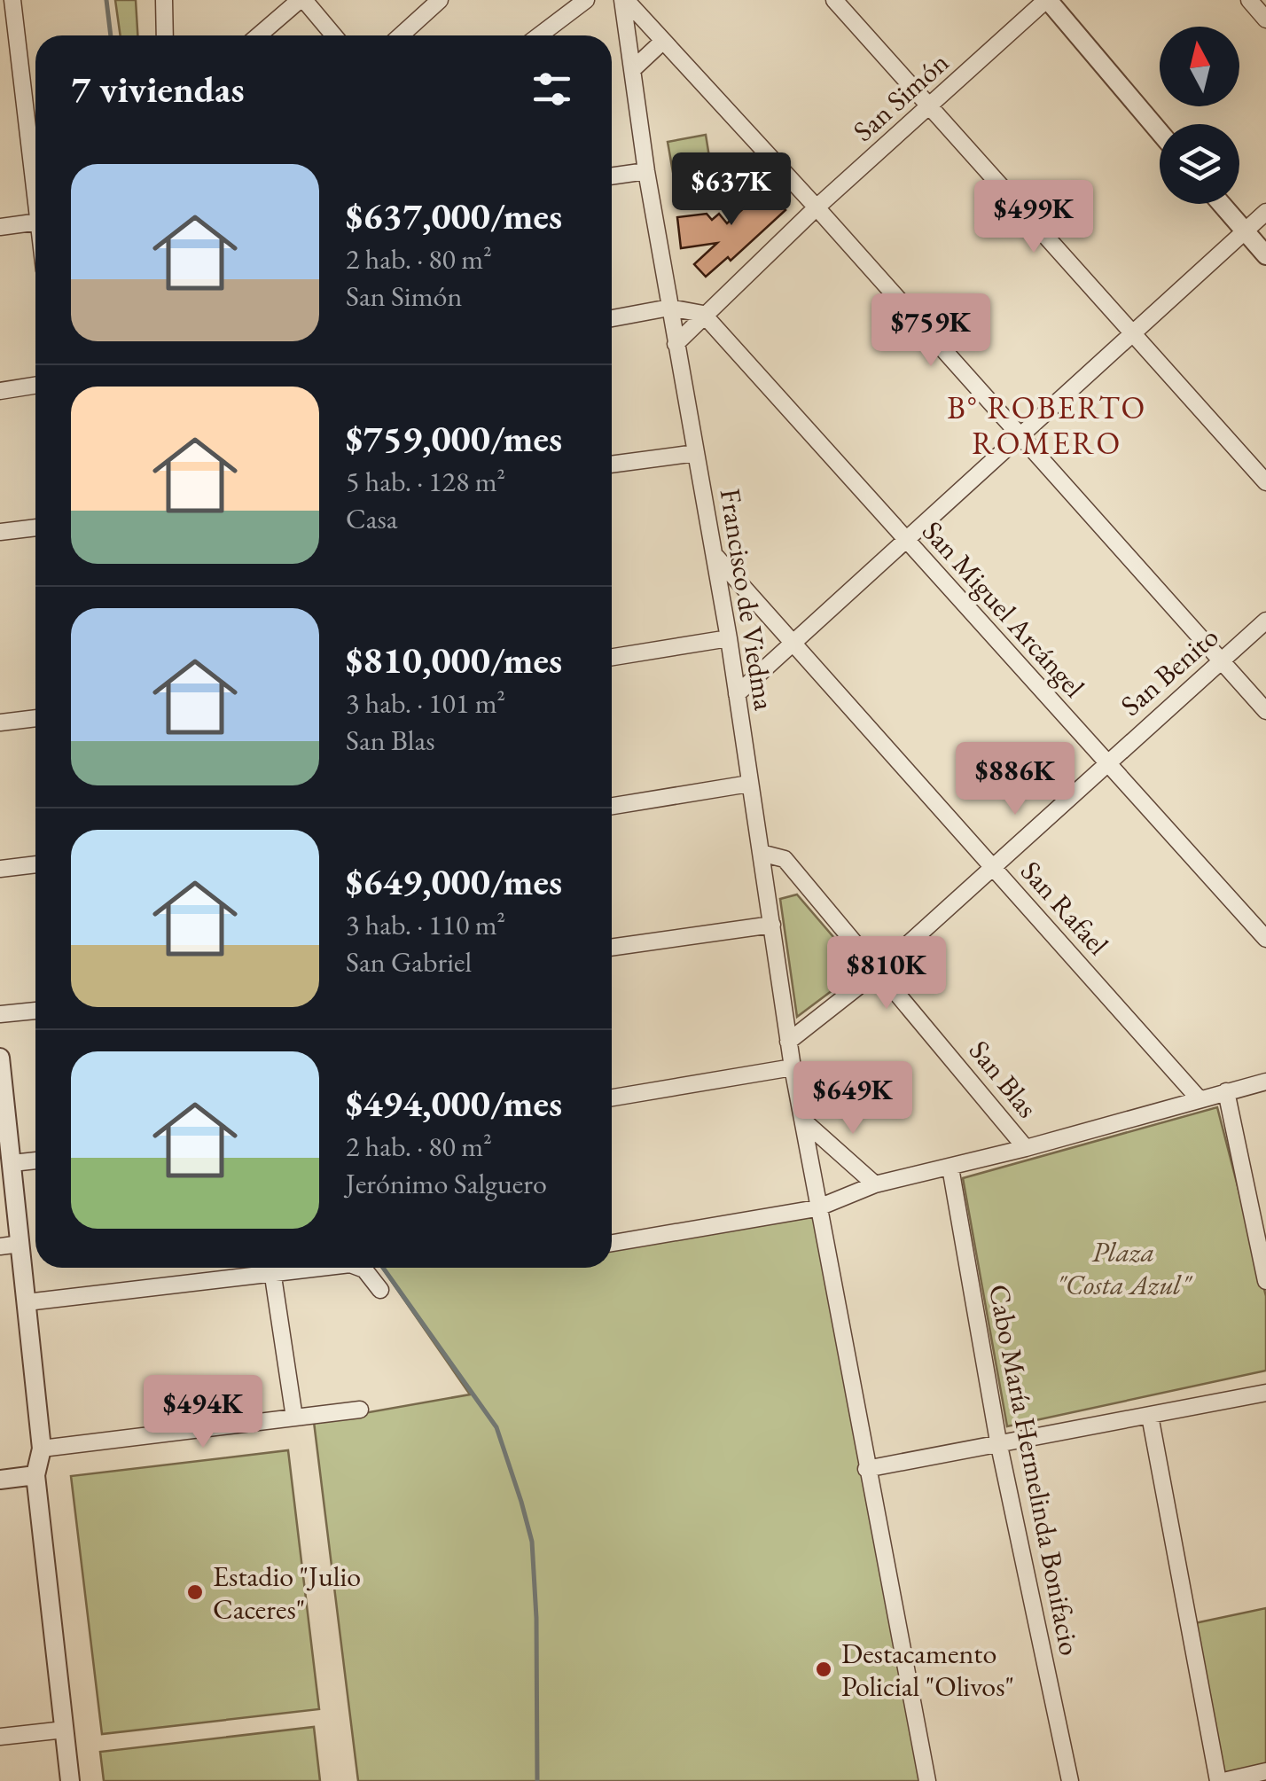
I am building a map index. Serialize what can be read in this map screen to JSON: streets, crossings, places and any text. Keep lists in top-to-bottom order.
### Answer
{
  "streets": {
    "street": [
      "San Simón",
      "Francisco de Viedma",
      "San Miguel Arcángel",
      "San Benito",
      "San Rafael",
      "San Blas",
      "Cabo María Hermelinda Bonifacio"
    ]
  },
  "crossings": [
    ["San Simón", "Francisco de Viedma"],
    ["San Simón", "San Miguel Arcángel"],
    ["Francisco de Viedma", "San Benito"],
    ["Francisco de Viedma", "San Rafael"],
    ["Francisco de Viedma", "San Blas"],
    ["San Miguel Arcángel", "San Benito"],
    ["San Benito", "San Rafael"],
    ["San Benito", "San Blas"]
  ],
  "districts": ["B° ROBERTO ROMERO"],
  "parks": ["Plaza \"Costa Azul\""],
  "places": ["Estadio \"Julio Caceres\"", "Destacamento Policial \"Olivos\""],
  "north": "top",
  "page": {
    "heading": "7 viviendas",
    "list": [
      {
        "name": "$637,000/mes",
        "note": "2 hab. · 80 m² · San Simón"
      },
      {
        "name": "$759,000/mes",
        "note": "5 hab. · 128 m² · Casa"
      },
      {
        "name": "$810,000/mes",
        "note": "3 hab. · 101 m² · San Blas"
      },
      {
        "name": "$649,000/mes",
        "note": "3 hab. · 110 m² · San Gabriel"
      },
      {
        "name": "$494,000/mes",
        "note": "2 hab. · 80 m² · Jerónimo Salguero"
      }
    ],
    "price": [
      "$637K",
      "$499K",
      "$759K",
      "$886K",
      "$810K",
      "$649K",
      "$494K"
    ]
  }
}
